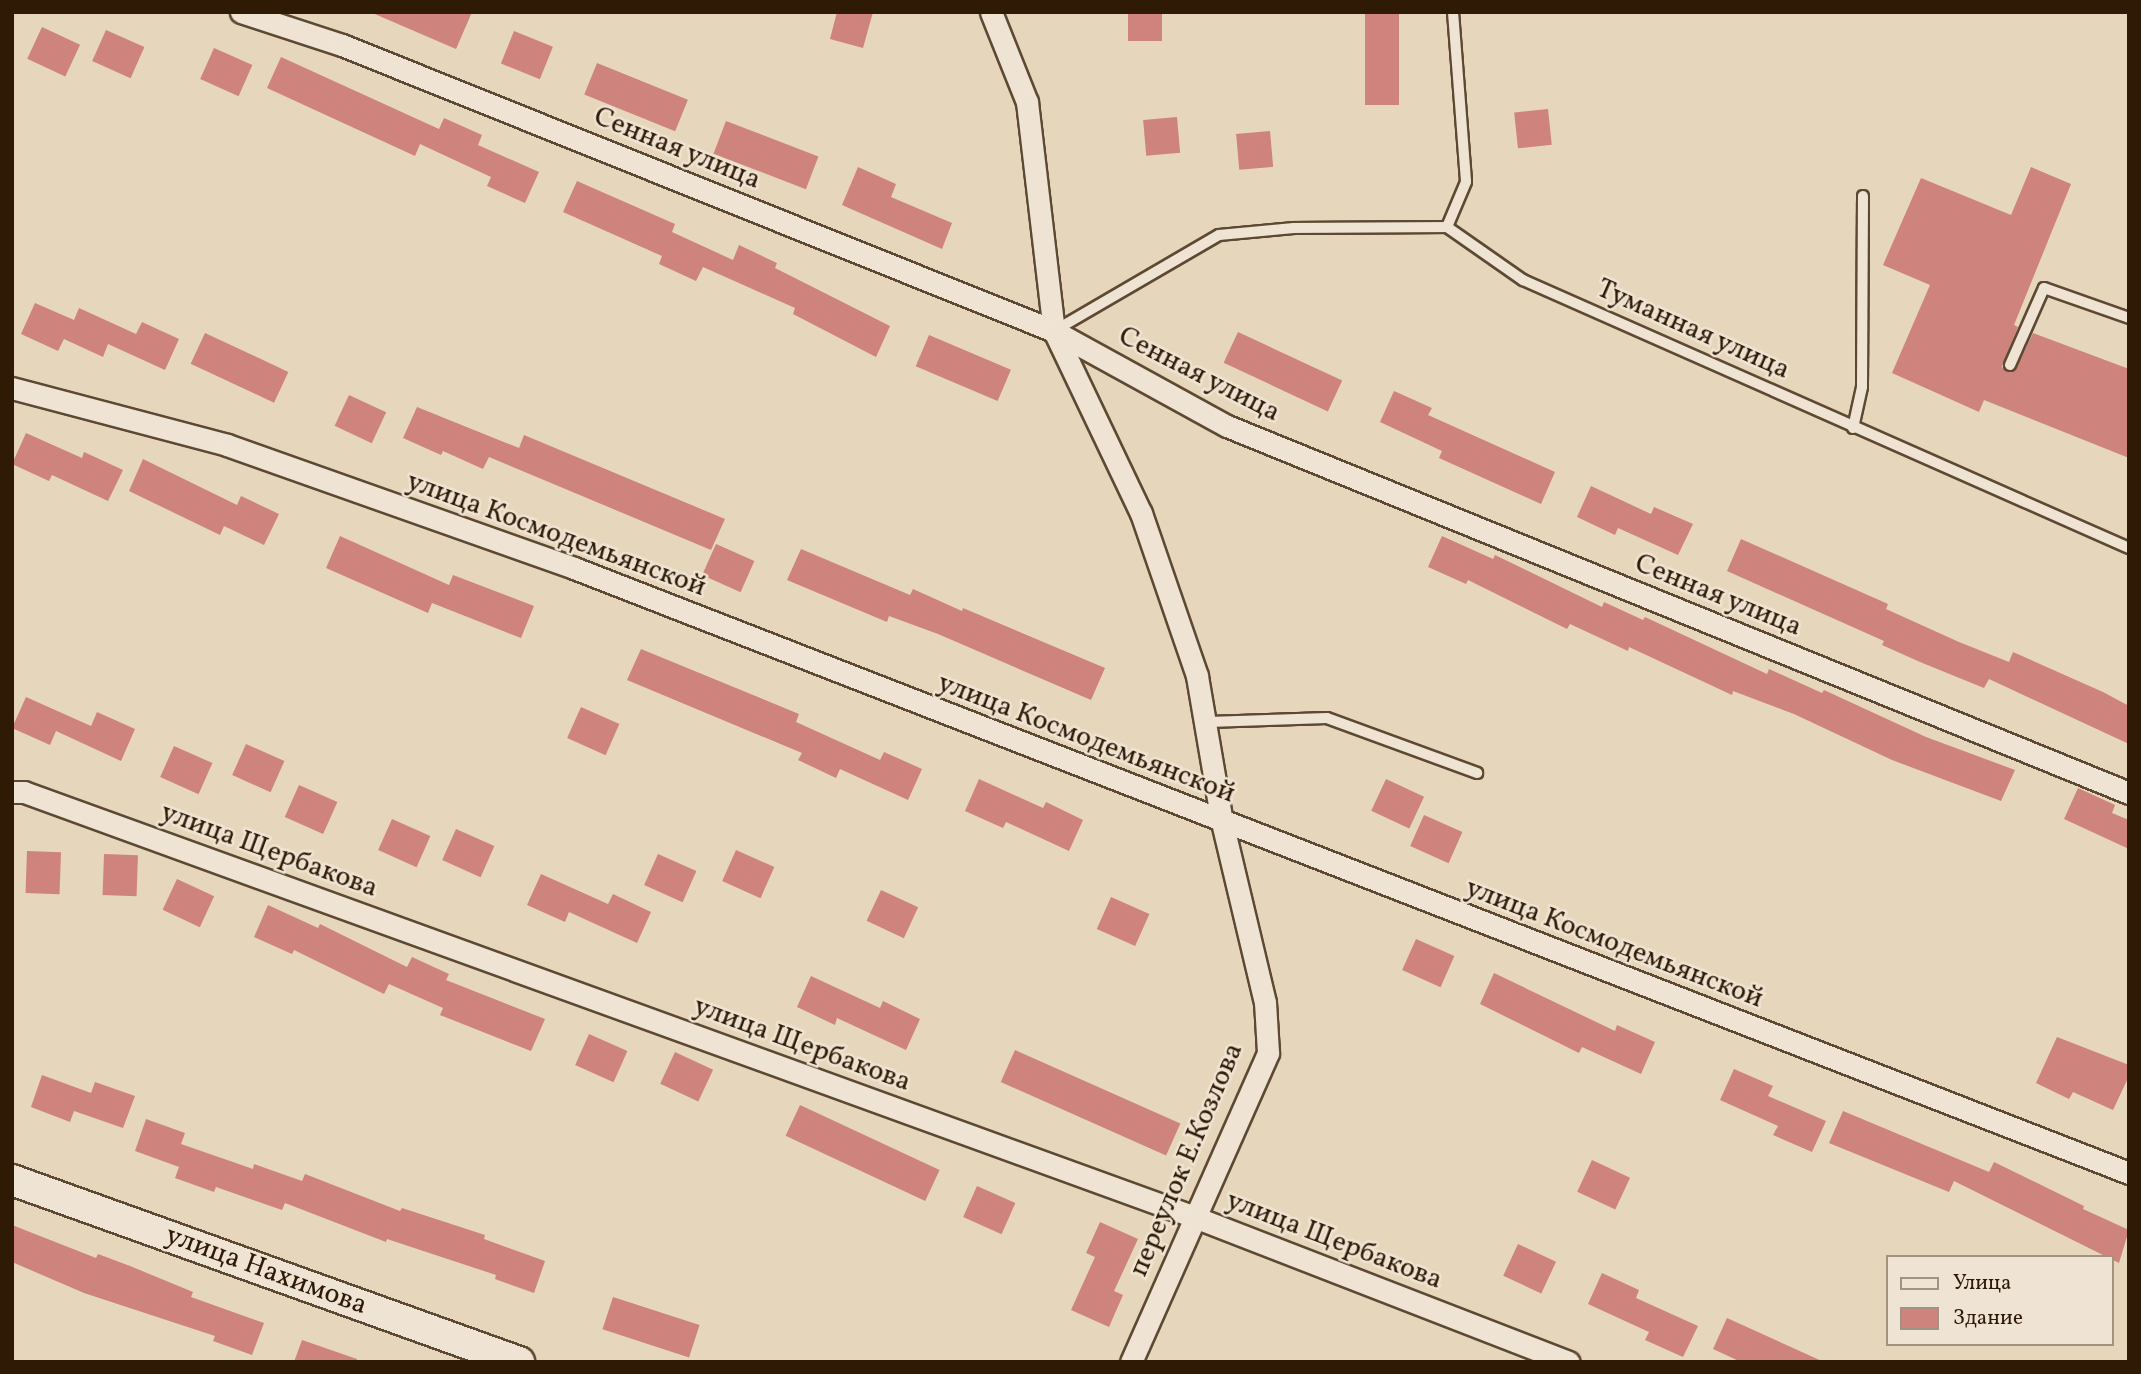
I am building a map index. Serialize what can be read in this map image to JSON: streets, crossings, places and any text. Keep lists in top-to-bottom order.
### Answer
{
  "streets": {
    "main road": ["улица Нахимова"],
    "street": [
      "Сенная улица",
      "улица Космодемьянской",
      "улица Щербакова",
      "переулок Е.Козлова"
    ],
    "lane": ["Туманная улица"]
  },
  "crossings": [
    ["Сенная улица", "переулок Е.Козлова"],
    ["улица Космодемьянской", "переулок Е.Козлова"],
    ["улица Щербакова", "переулок Е.Козлова"]
  ],
  "legend": ["Улица", "Здание"]
}
